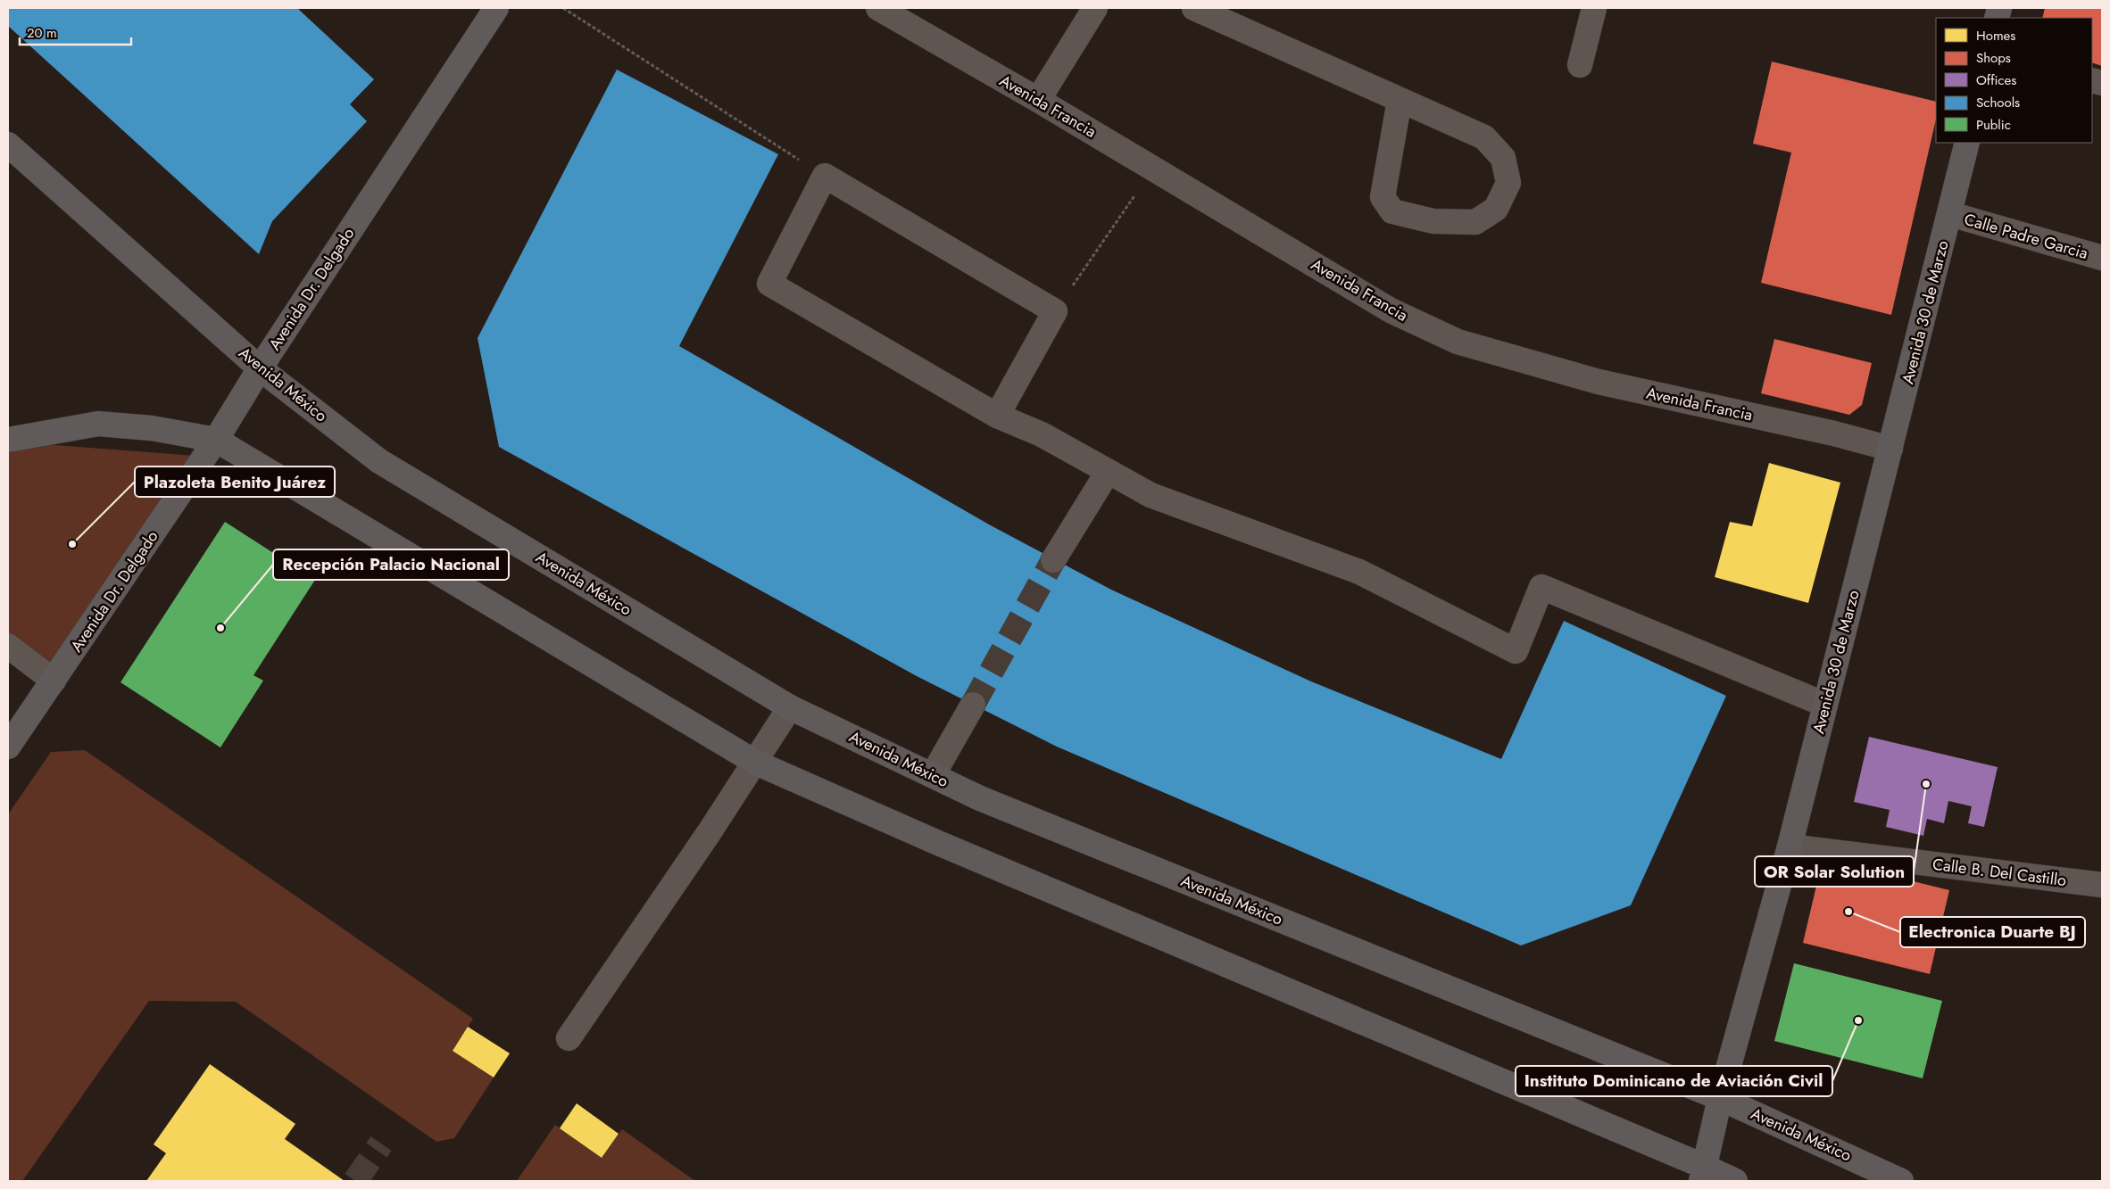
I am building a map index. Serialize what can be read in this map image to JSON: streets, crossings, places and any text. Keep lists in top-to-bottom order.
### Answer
{
  "streets": {
    "main road": ["Avenida Dr. Delgado", "Avenida 30 de Marzo", "Avenida México"],
    "street": ["Avenida Francia", "Calle Padre Garcia", "Calle B. Del Castillo"]
  },
  "crossings": [
    ["Avenida Francia", "Avenida 30 de Marzo"],
    ["Calle Padre Garcia", "Avenida 30 de Marzo"],
    ["Avenida Dr. Delgado", "Avenida México"],
    ["Avenida 30 de Marzo", "Avenida México"],
    ["Avenida 30 de Marzo", "Calle B. Del Castillo"]
  ],
  "places": [
    "Plazoleta Benito Juárez",
    "Recepción Palacio Nacional",
    "OR Solar Solution",
    "Electronica Duarte BJ",
    "Instituto Dominicano de Aviación Civil"
  ],
  "legend": [
    "Homes",
    "Shops",
    "Offices",
    "Schools",
    "Public"
  ],
  "scale_bar": "20 m"
}
